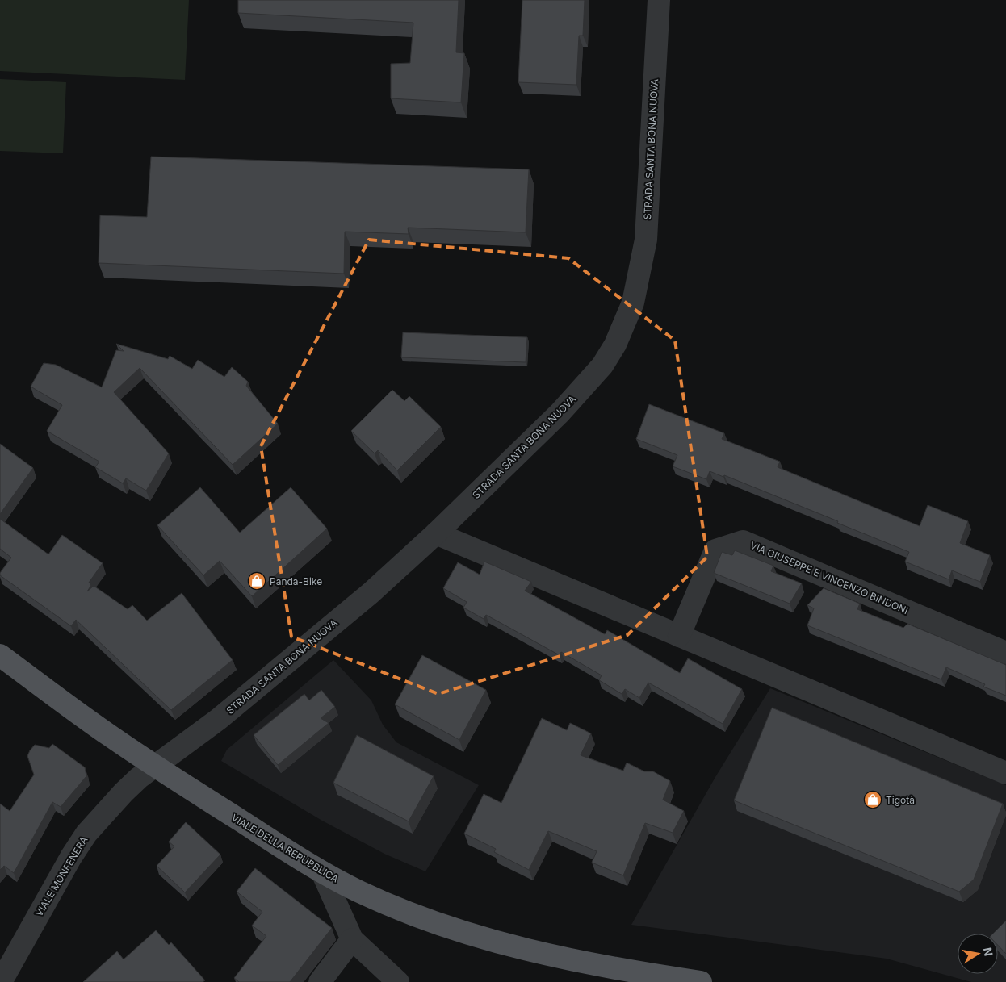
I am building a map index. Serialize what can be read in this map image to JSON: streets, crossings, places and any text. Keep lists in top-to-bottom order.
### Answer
{
  "streets": {
    "main road": ["VIALE DELLA REPUBBLICA"],
    "street": ["STRADA SANTA BONA NUOVA", "VIA GIUSEPPE E VINCENZO BINDONI", "VIALE MONFENERA"]
  },
  "crossings": [
    ["STRADA SANTA BONA NUOVA", "VIALE DELLA REPUBBLICA"],
    ["STRADA SANTA BONA NUOVA", "VIALE MONFENERA"],
    ["VIALE DELLA REPUBBLICA", "VIALE MONFENERA"]
  ],
  "places": {
    "shop": ["Panda-Bike", "Tigotà"]
  },
  "north": "right"
}
